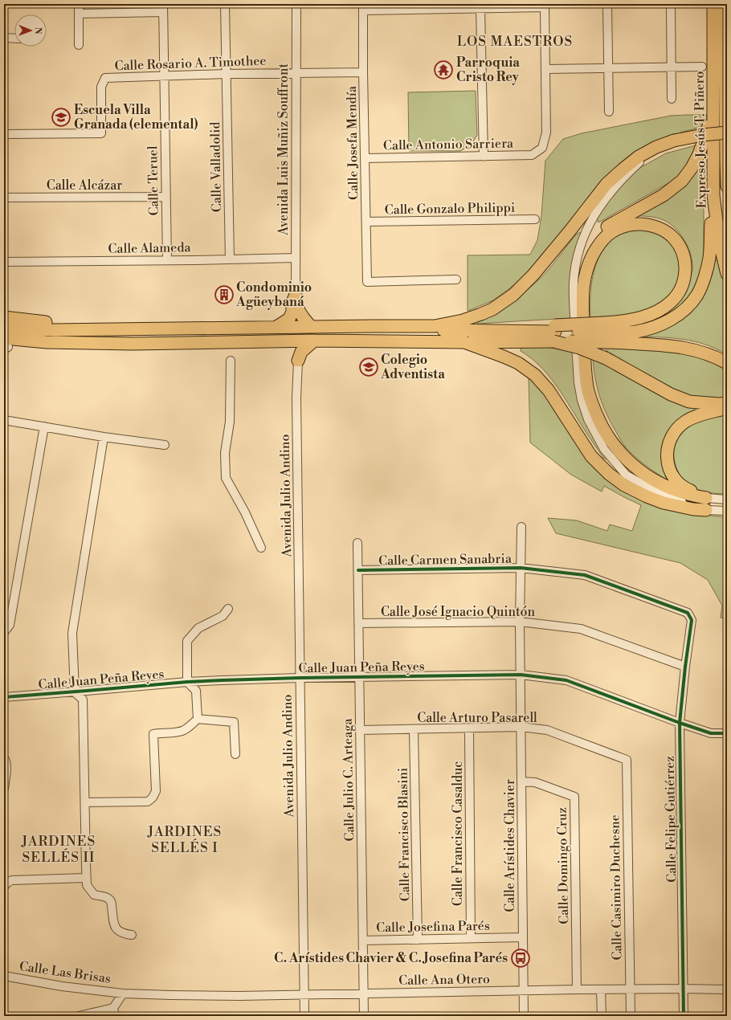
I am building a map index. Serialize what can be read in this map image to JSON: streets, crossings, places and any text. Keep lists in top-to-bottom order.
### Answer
{
  "streets": {
    "highway": ["Expreso Jesús T. Piñero"],
    "street": [
      "Calle Rosario A. Timothee",
      "Calle Josefa Mendía",
      "Calle Antonio Sarriera",
      "Avenida Luis Muñiz Souffront",
      "Calle Valladolid",
      "Calle Teruel",
      "Calle Alcázar",
      "Calle Gonzalo Philippi",
      "Calle Alameda",
      "Avenida Julio Andino",
      "Calle Carmen Sanabria",
      "Calle José Ignacio Quintón",
      "Calle Juan Peña Reyes",
      "Calle Arturo Pasarell",
      "Calle Julio C. Arteaga",
      "Calle Felipe Gutiérrez",
      "Calle Francisco Casalduc",
      "Calle Francisco Blasini",
      "Calle Arístides Chavier",
      "Calle Domingo Cruz",
      "Calle Casimiro Duchesne",
      "Calle Josefina Parés",
      "Calle Las Brisas",
      "Calle Ana Otero"
    ]
  },
  "crossings": [
    ["Calle Rosario A. Timothee", "Calle Josefa Mendía"],
    ["Calle Rosario A. Timothee", "Avenida Luis Muñiz Souffront"],
    ["Calle Rosario A. Timothee", "Calle Valladolid"],
    ["Calle Rosario A. Timothee", "Calle Teruel"],
    ["Calle Josefa Mendía", "Calle Antonio Sarriera"],
    ["Calle Josefa Mendía", "Calle Gonzalo Philippi"],
    ["Avenida Luis Muñiz Souffront", "Calle Alameda"],
    ["Calle Valladolid", "Calle Alameda"],
    ["Calle Teruel", "Calle Alcázar"],
    ["Calle Teruel", "Calle Alameda"],
    ["Avenida Julio Andino", "Calle Juan Peña Reyes"],
    ["Avenida Julio Andino", "Calle Ana Otero"],
    ["Calle Carmen Sanabria", "Calle Julio C. Arteaga"],
    ["Calle Carmen Sanabria", "Calle Felipe Gutiérrez"],
    ["Calle Carmen Sanabria", "Calle Arístides Chavier"],
    ["Calle José Ignacio Quintón", "Calle Julio C. Arteaga"],
    ["Calle José Ignacio Quintón", "Calle Felipe Gutiérrez"],
    ["Calle José Ignacio Quintón", "Calle Arístides Chavier"],
    ["Calle Juan Peña Reyes", "Calle Julio C. Arteaga"],
    ["Calle Juan Peña Reyes", "Calle Felipe Gutiérrez"],
    ["Calle Juan Peña Reyes", "Calle Arístides Chavier"],
    ["Calle Arturo Pasarell", "Calle Julio C. Arteaga"],
    ["Calle Arturo Pasarell", "Calle Francisco Casalduc"],
    ["Calle Arturo Pasarell", "Calle Francisco Blasini"],
    ["Calle Arturo Pasarell", "Calle Arístides Chavier"],
    ["Calle Arturo Pasarell", "Calle Casimiro Duchesne"],
    ["Calle Julio C. Arteaga", "Calle Josefina Parés"],
    ["Calle Julio C. Arteaga", "Calle Ana Otero"],
    ["Calle Felipe Gutiérrez", "Calle Ana Otero"],
    ["Calle Francisco Casalduc", "Calle Josefina Parés"],
    ["Calle Francisco Blasini", "Calle Josefina Parés"],
    ["Calle Arístides Chavier", "Calle Domingo Cruz"],
    ["Calle Arístides Chavier", "Calle Josefina Parés"],
    ["Calle Arístides Chavier", "Calle Ana Otero"],
    ["Calle Domingo Cruz", "Calle Ana Otero"],
    ["Calle Casimiro Duchesne", "Calle Ana Otero"],
    ["Calle Las Brisas", "Calle Ana Otero"]
  ],
  "districts": ["LOS MAESTROS", "JARDINES SELLÉS I", "JARDINES SELLÉS II"],
  "places": {
    "temple": ["Parroquia Cristo Rey"],
    "school or university": ["Escuela Villa Granada (elemental)", "Colegio Adventista"],
    "building": ["Condominio Agüeybaná"],
    "bus stop": ["C. Arístides Chavier & C. Josefina Parés"]
  },
  "north": "right"
}
